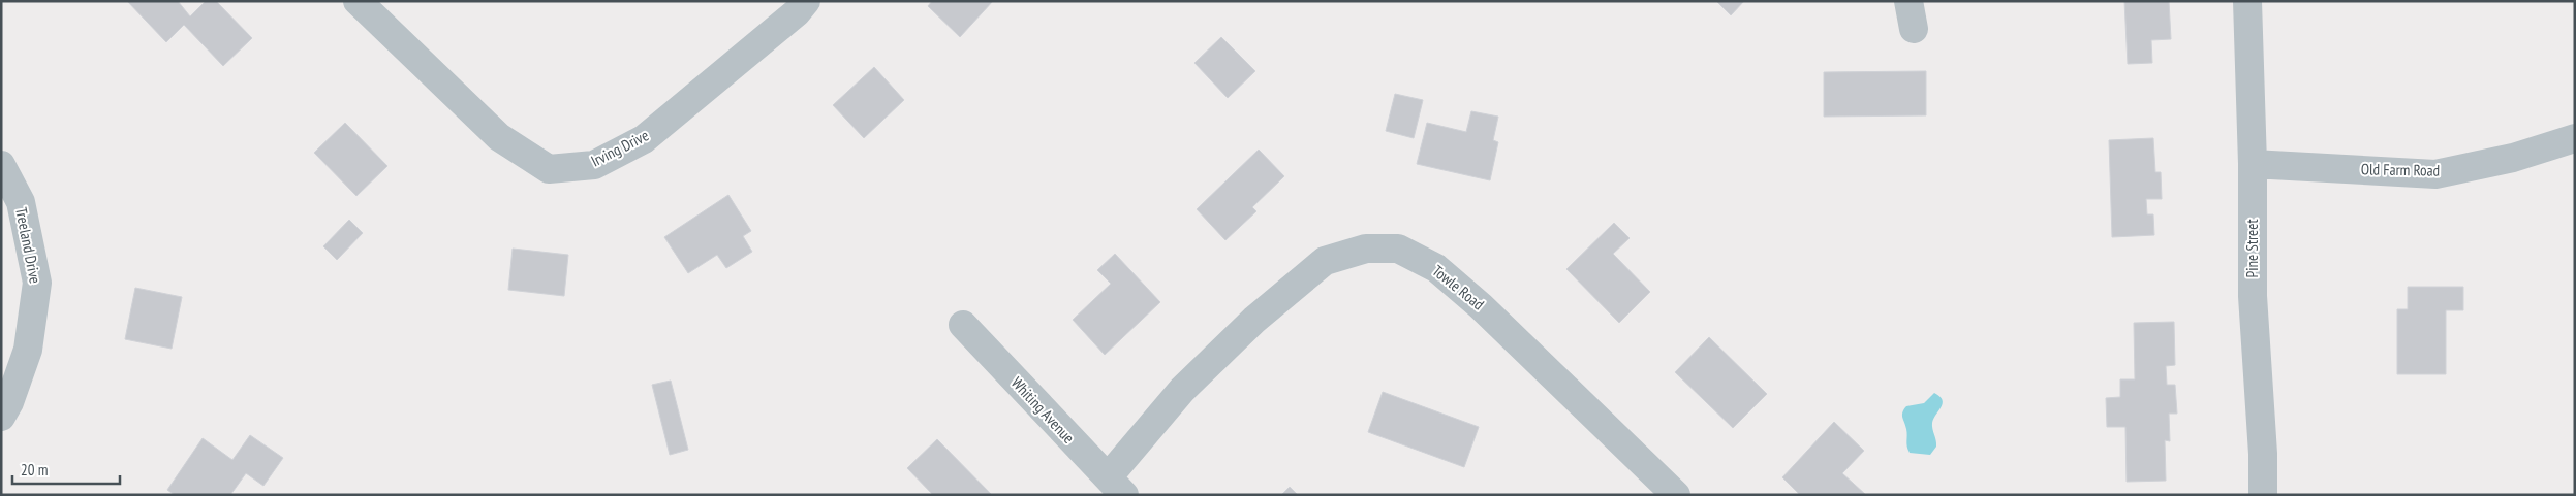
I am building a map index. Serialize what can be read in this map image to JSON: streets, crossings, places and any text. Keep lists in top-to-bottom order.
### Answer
{
  "streets": {
    "street": [
      "Irving Drive",
      "Old Farm Road",
      "Treeland Drive",
      "Pine Street",
      "Towle Road",
      "Whiting Avenue"
    ]
  },
  "crossings": [
    ["Old Farm Road", "Pine Street"],
    ["Towle Road", "Whiting Avenue"]
  ],
  "scale_bar": "20 m"
}
